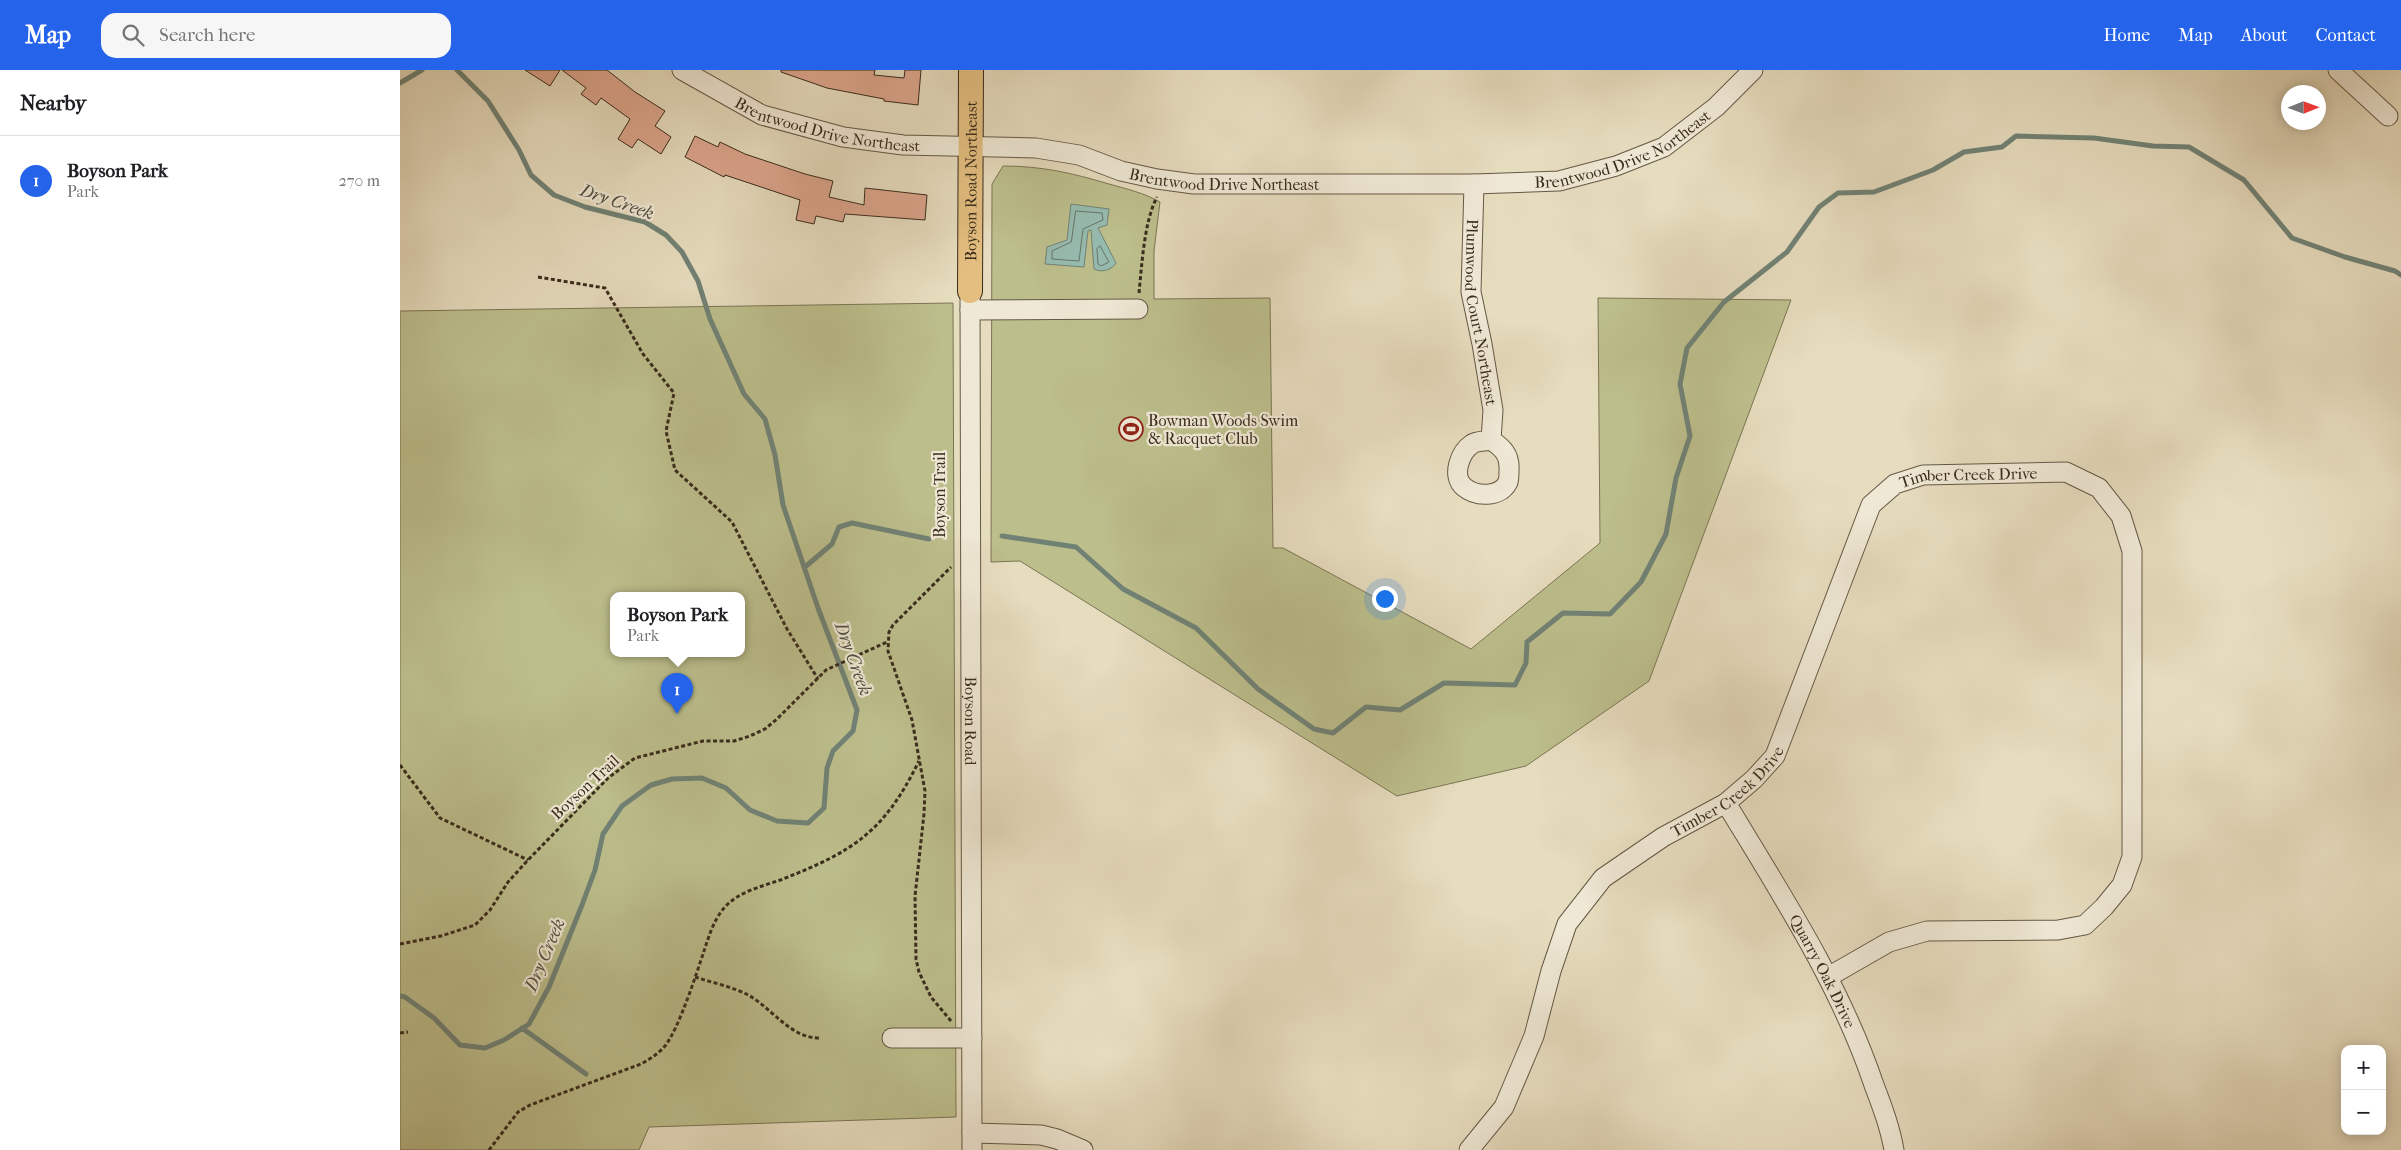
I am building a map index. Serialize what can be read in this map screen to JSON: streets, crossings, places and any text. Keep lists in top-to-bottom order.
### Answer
{
  "streets": {
    "main road": ["Boyson Road Northeast"],
    "street": [
      "Brentwood Drive Northeast",
      "Plumwood Court Northeast",
      "Timber Creek Drive",
      "Boyson Road",
      "Quarry Oak Drive"
    ],
    "path": ["Boyson Trail"]
  },
  "crossings": [
    ["Brentwood Drive Northeast", "Boyson Road Northeast"],
    ["Brentwood Drive Northeast", "Plumwood Court Northeast"],
    ["Boyson Road Northeast", "Boyson Road"],
    ["Timber Creek Drive", "Quarry Oak Drive"]
  ],
  "water": ["Dry Creek"],
  "places": {
    "sports": ["Bowman Woods Swim & Racquet Club"]
  },
  "north": "right",
  "page": {
    "header": "Map",
    "search": "Search here",
    "nav": [
      "Home",
      "Map",
      "About",
      "Contact"
    ],
    "heading": "Nearby",
    "list": [
      {
        "mark": "1",
        "name": "Boyson Park",
        "note": "Park",
        "value": "270 m"
      }
    ],
    "popup": ["Boyson Park", "Park"],
    "pins": "1",
    "map_buttons": ["+", "−"]
  }
}
